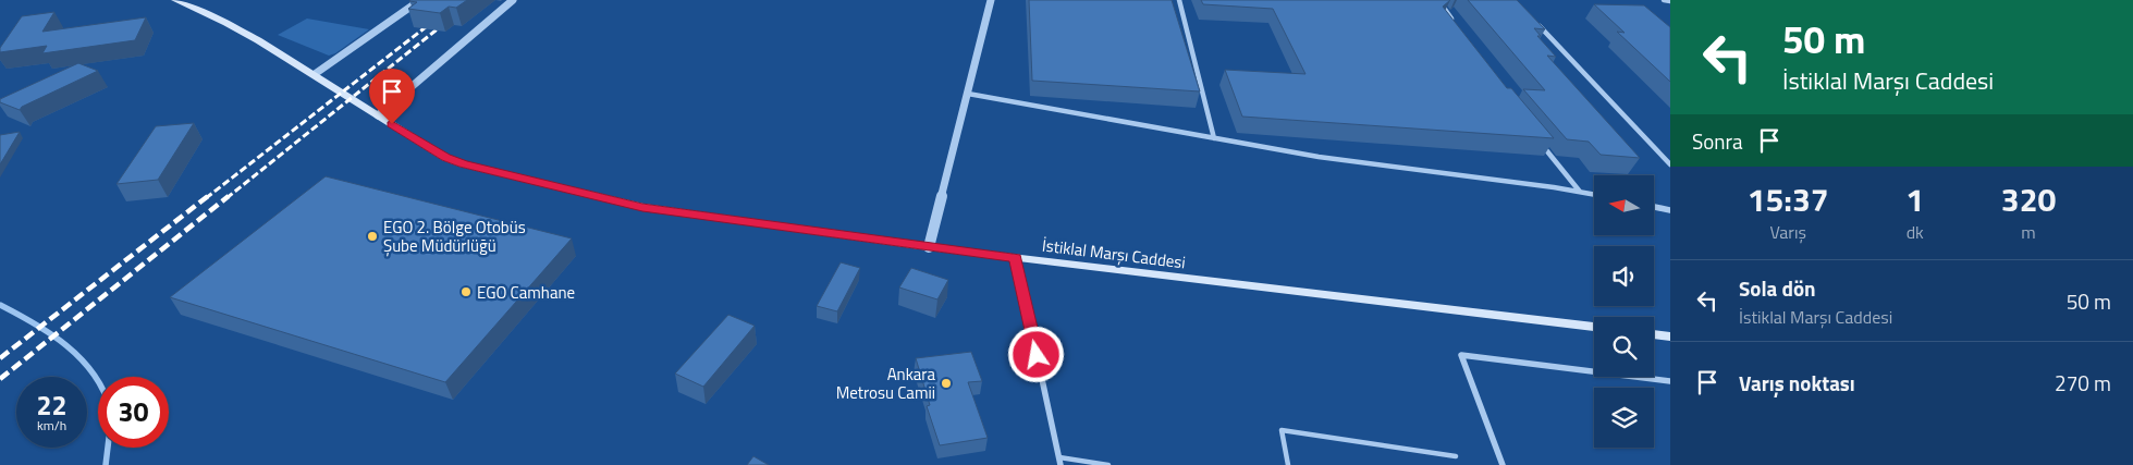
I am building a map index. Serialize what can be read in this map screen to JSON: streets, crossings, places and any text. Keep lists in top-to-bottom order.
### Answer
{
  "streets": {
    "main road": ["İstiklal Marşı Caddesi"]
  },
  "places": ["EGO 2. Bölge Otobüs Şube Müdürlüğü", "EGO Camhane", "Ankara Metrosu Camii"],
  "north": "left",
  "page": {
    "turn": ["50 m", "İstiklal Marşı Caddesi"],
    "then": "Sonra",
    "eta": [
      "15:37",
      "Varış",
      "1",
      "dk",
      "320",
      "m"
    ],
    "list": [
      {
        "name": "Sola dön",
        "note": "İstiklal Marşı Caddesi",
        "value": "50 m"
      },
      {
        "name": "Varış noktası",
        "value": "270 m"
      }
    ],
    "speed": "22 km/h",
    "limit": "30"
  }
}
